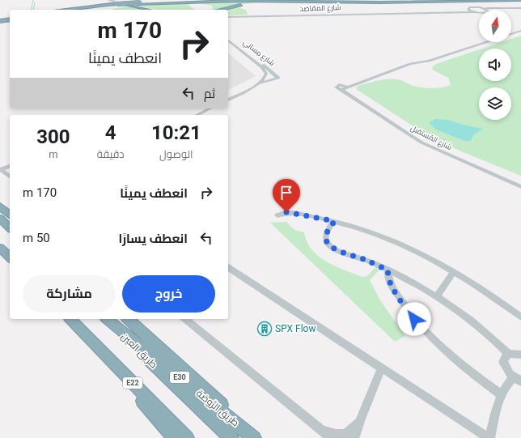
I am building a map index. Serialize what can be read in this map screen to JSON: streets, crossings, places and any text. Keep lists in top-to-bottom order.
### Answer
{
  "streets": {
    "highway": [
      "طريق العين",
      "E30",
      "E22",
      "طريق الرَّوضة"
    ],
    "street": ["شارع المقاصد", "شارع مِسانِي", "شارع المُستقبل"]
  },
  "places": {
    "building": ["SPX Flow"]
  },
  "north": "top",
  "page": {
    "turn": ["170 m", "انعطف يمينًا"],
    "then": "ثم",
    "eta": [
      "10:21",
      "الوصول",
      "4",
      "دقيقة",
      "300",
      "m"
    ],
    "list": [
      {
        "name": "انعطف يمينًا",
        "value": "170 m"
      },
      {
        "name": "انعطف يسارًا",
        "value": "50 m"
      }
    ],
    "buttons": ["خروج", "مشاركة"]
  }
}
